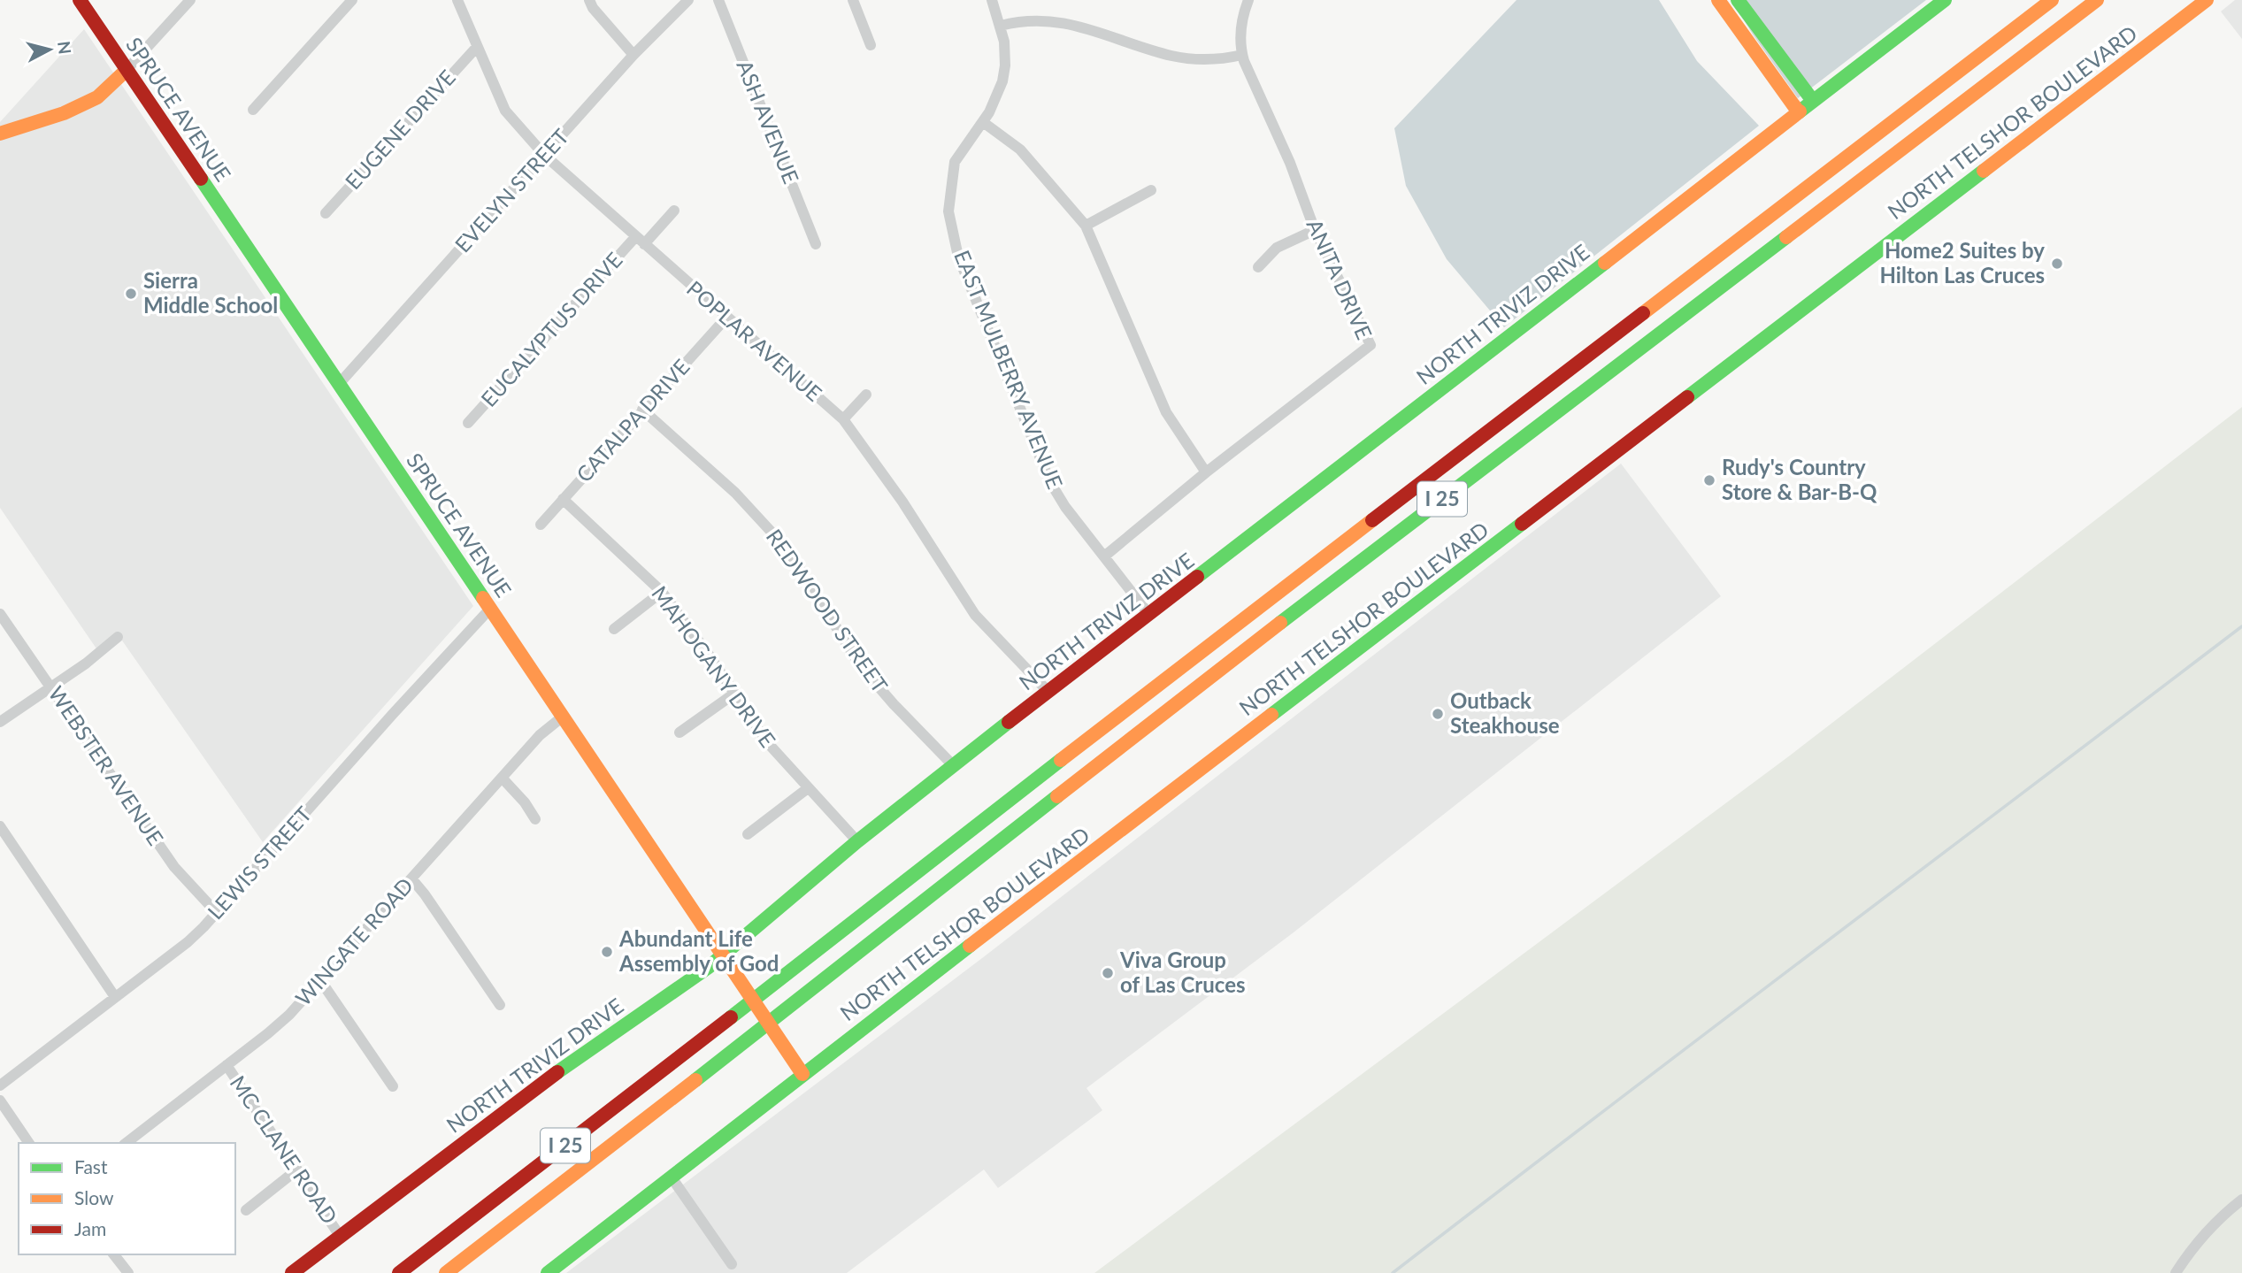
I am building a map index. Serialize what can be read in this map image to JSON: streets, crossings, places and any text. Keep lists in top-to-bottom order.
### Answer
{
  "streets": {
    "main road": [
      "SPRUCE AVENUE",
      "NORTH TELSHOR BOULEVARD",
      "NORTH TRIVIZ DRIVE",
      "I 25"
    ],
    "street": [
      "ASH AVENUE",
      "EUGENE DRIVE",
      "EVELYN STREET",
      "ANITA DRIVE",
      "EUCALYPTUS DRIVE",
      "POPLAR AVENUE",
      "EAST MULBERRY AVENUE",
      "CATALPA DRIVE",
      "REDWOOD STREET",
      "MAHOGANY DRIVE",
      "WEBSTER AVENUE",
      "LEWIS STREET",
      "WINGATE ROAD",
      "MC CLANE ROAD"
    ]
  },
  "crossings": [
    ["SPRUCE AVENUE", "NORTH TELSHOR BOULEVARD"],
    ["SPRUCE AVENUE", "EVELYN STREET"],
    ["SPRUCE AVENUE", "NORTH TRIVIZ DRIVE"],
    ["SPRUCE AVENUE", "LEWIS STREET"],
    ["SPRUCE AVENUE", "WINGATE ROAD"],
    ["EUGENE DRIVE", "POPLAR AVENUE"],
    ["EVELYN STREET", "POPLAR AVENUE"],
    ["ANITA DRIVE", "EAST MULBERRY AVENUE"],
    ["NORTH TRIVIZ DRIVE", "POPLAR AVENUE"],
    ["NORTH TRIVIZ DRIVE", "EAST MULBERRY AVENUE"],
    ["NORTH TRIVIZ DRIVE", "REDWOOD STREET"],
    ["NORTH TRIVIZ DRIVE", "MAHOGANY DRIVE"],
    ["NORTH TRIVIZ DRIVE", "MC CLANE ROAD"],
    ["EUCALYPTUS DRIVE", "POPLAR AVENUE"],
    ["POPLAR AVENUE", "CATALPA DRIVE"],
    ["CATALPA DRIVE", "REDWOOD STREET"],
    ["CATALPA DRIVE", "MAHOGANY DRIVE"],
    ["WEBSTER AVENUE", "LEWIS STREET"],
    ["WINGATE ROAD", "MC CLANE ROAD"]
  ],
  "places": [
    "Home2 Suites by Hilton Las Cruces",
    "Sierra Middle School",
    "Rudy's Country Store & Bar-B-Q",
    "Outback Steakhouse",
    "Abundant Life Assembly of God",
    "Viva Group of Las Cruces"
  ],
  "legend": ["Fast", "Slow", "Jam"],
  "north": "right"
}
